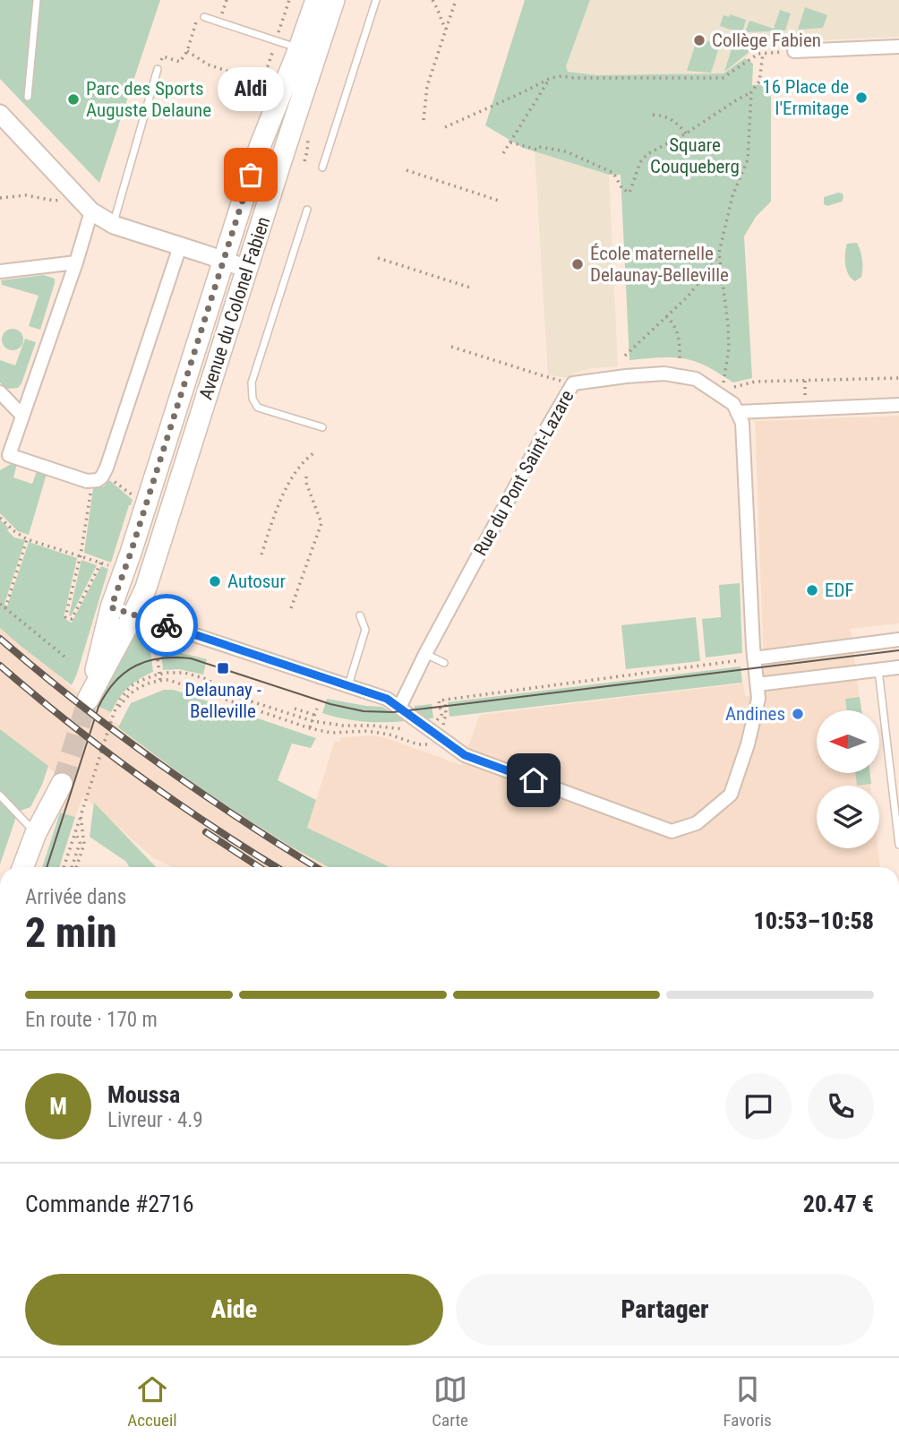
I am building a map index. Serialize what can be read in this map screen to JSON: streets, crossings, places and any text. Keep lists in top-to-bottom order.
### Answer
{
  "streets": {
    "main road": ["Avenue du Colonel Fabien"],
    "street": ["Rue du Pont Saint-Lazare"]
  },
  "crossings": [
    ["Avenue du Colonel Fabien", "Rue du Pont Saint-Lazare"]
  ],
  "parks": ["Square Couqueberg"],
  "places": {
    "other": [
      "Collège Fabien",
      "16 Place de l'Ermitage",
      "Parc des Sports Auguste Delaune",
      "Aldi",
      "École maternelle Delaunay-Belleville",
      "Autosur",
      "EDF",
      "Andines"
    ],
    "transit": ["Delaunay - Belleville"]
  },
  "north": "left",
  "page": {
    "bubble": "Aldi",
    "heading": ["2 min", "Arrivée dans", "10:53–10:58"],
    "panel": [
      "Moussa",
      "Livreur · 4.9",
      "Commande #2716",
      "20.47 €"
    ],
    "bar": "En route · 170 m",
    "round": "M",
    "buttons": ["Aide", "Partager"],
    "tabs": ["Accueil", "Carte", "Favoris"]
  }
}
